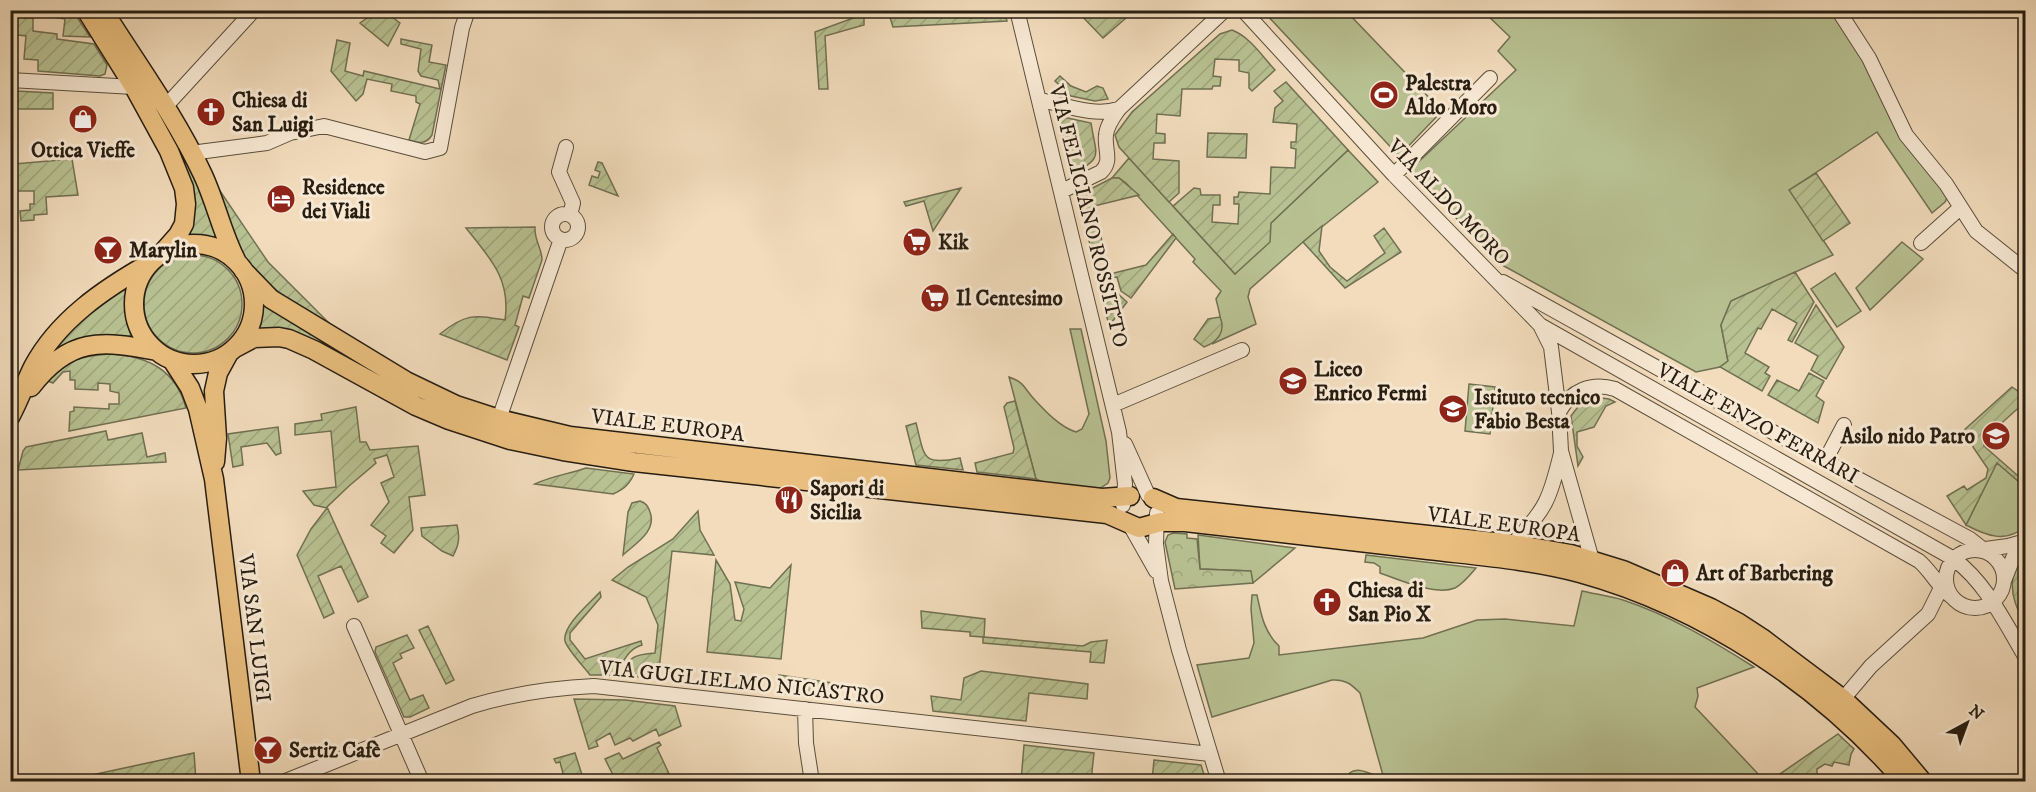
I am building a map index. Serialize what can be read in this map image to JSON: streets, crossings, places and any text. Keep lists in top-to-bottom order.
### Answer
{
  "streets": {
    "main road": ["VIALE EUROPA", "VIA SAN LUIGI"],
    "street": [
      "VIA ALDO MORO",
      "VIA FELICIANO ROSSITTO",
      "VIALE ENZO FERRARI",
      "VIA GUGLIELMO NICASTRO"
    ]
  },
  "crossings": [
    ["VIA ALDO MORO", "VIALE ENZO FERRARI"]
  ],
  "places": {
    "sports": ["Palestra Aldo Moro"],
    "church": ["Chiesa di San Luigi", "Chiesa di San Pio X"],
    "shop": ["Ottica Vieffe", "Art of Barbering"],
    "hotel": ["Residence dei Viali"],
    "supermarket": ["Kik", "Il Centesimo"],
    "bar": ["Marylin", "Sertiz Cafè"],
    "school or university": ["Liceo Enrico Fermi", "Istituto tecnico Fabio Besta", "Asilo nido Patro"],
    "restaurant": ["Sapori di Sicilia"]
  },
  "north": "top right"
}
